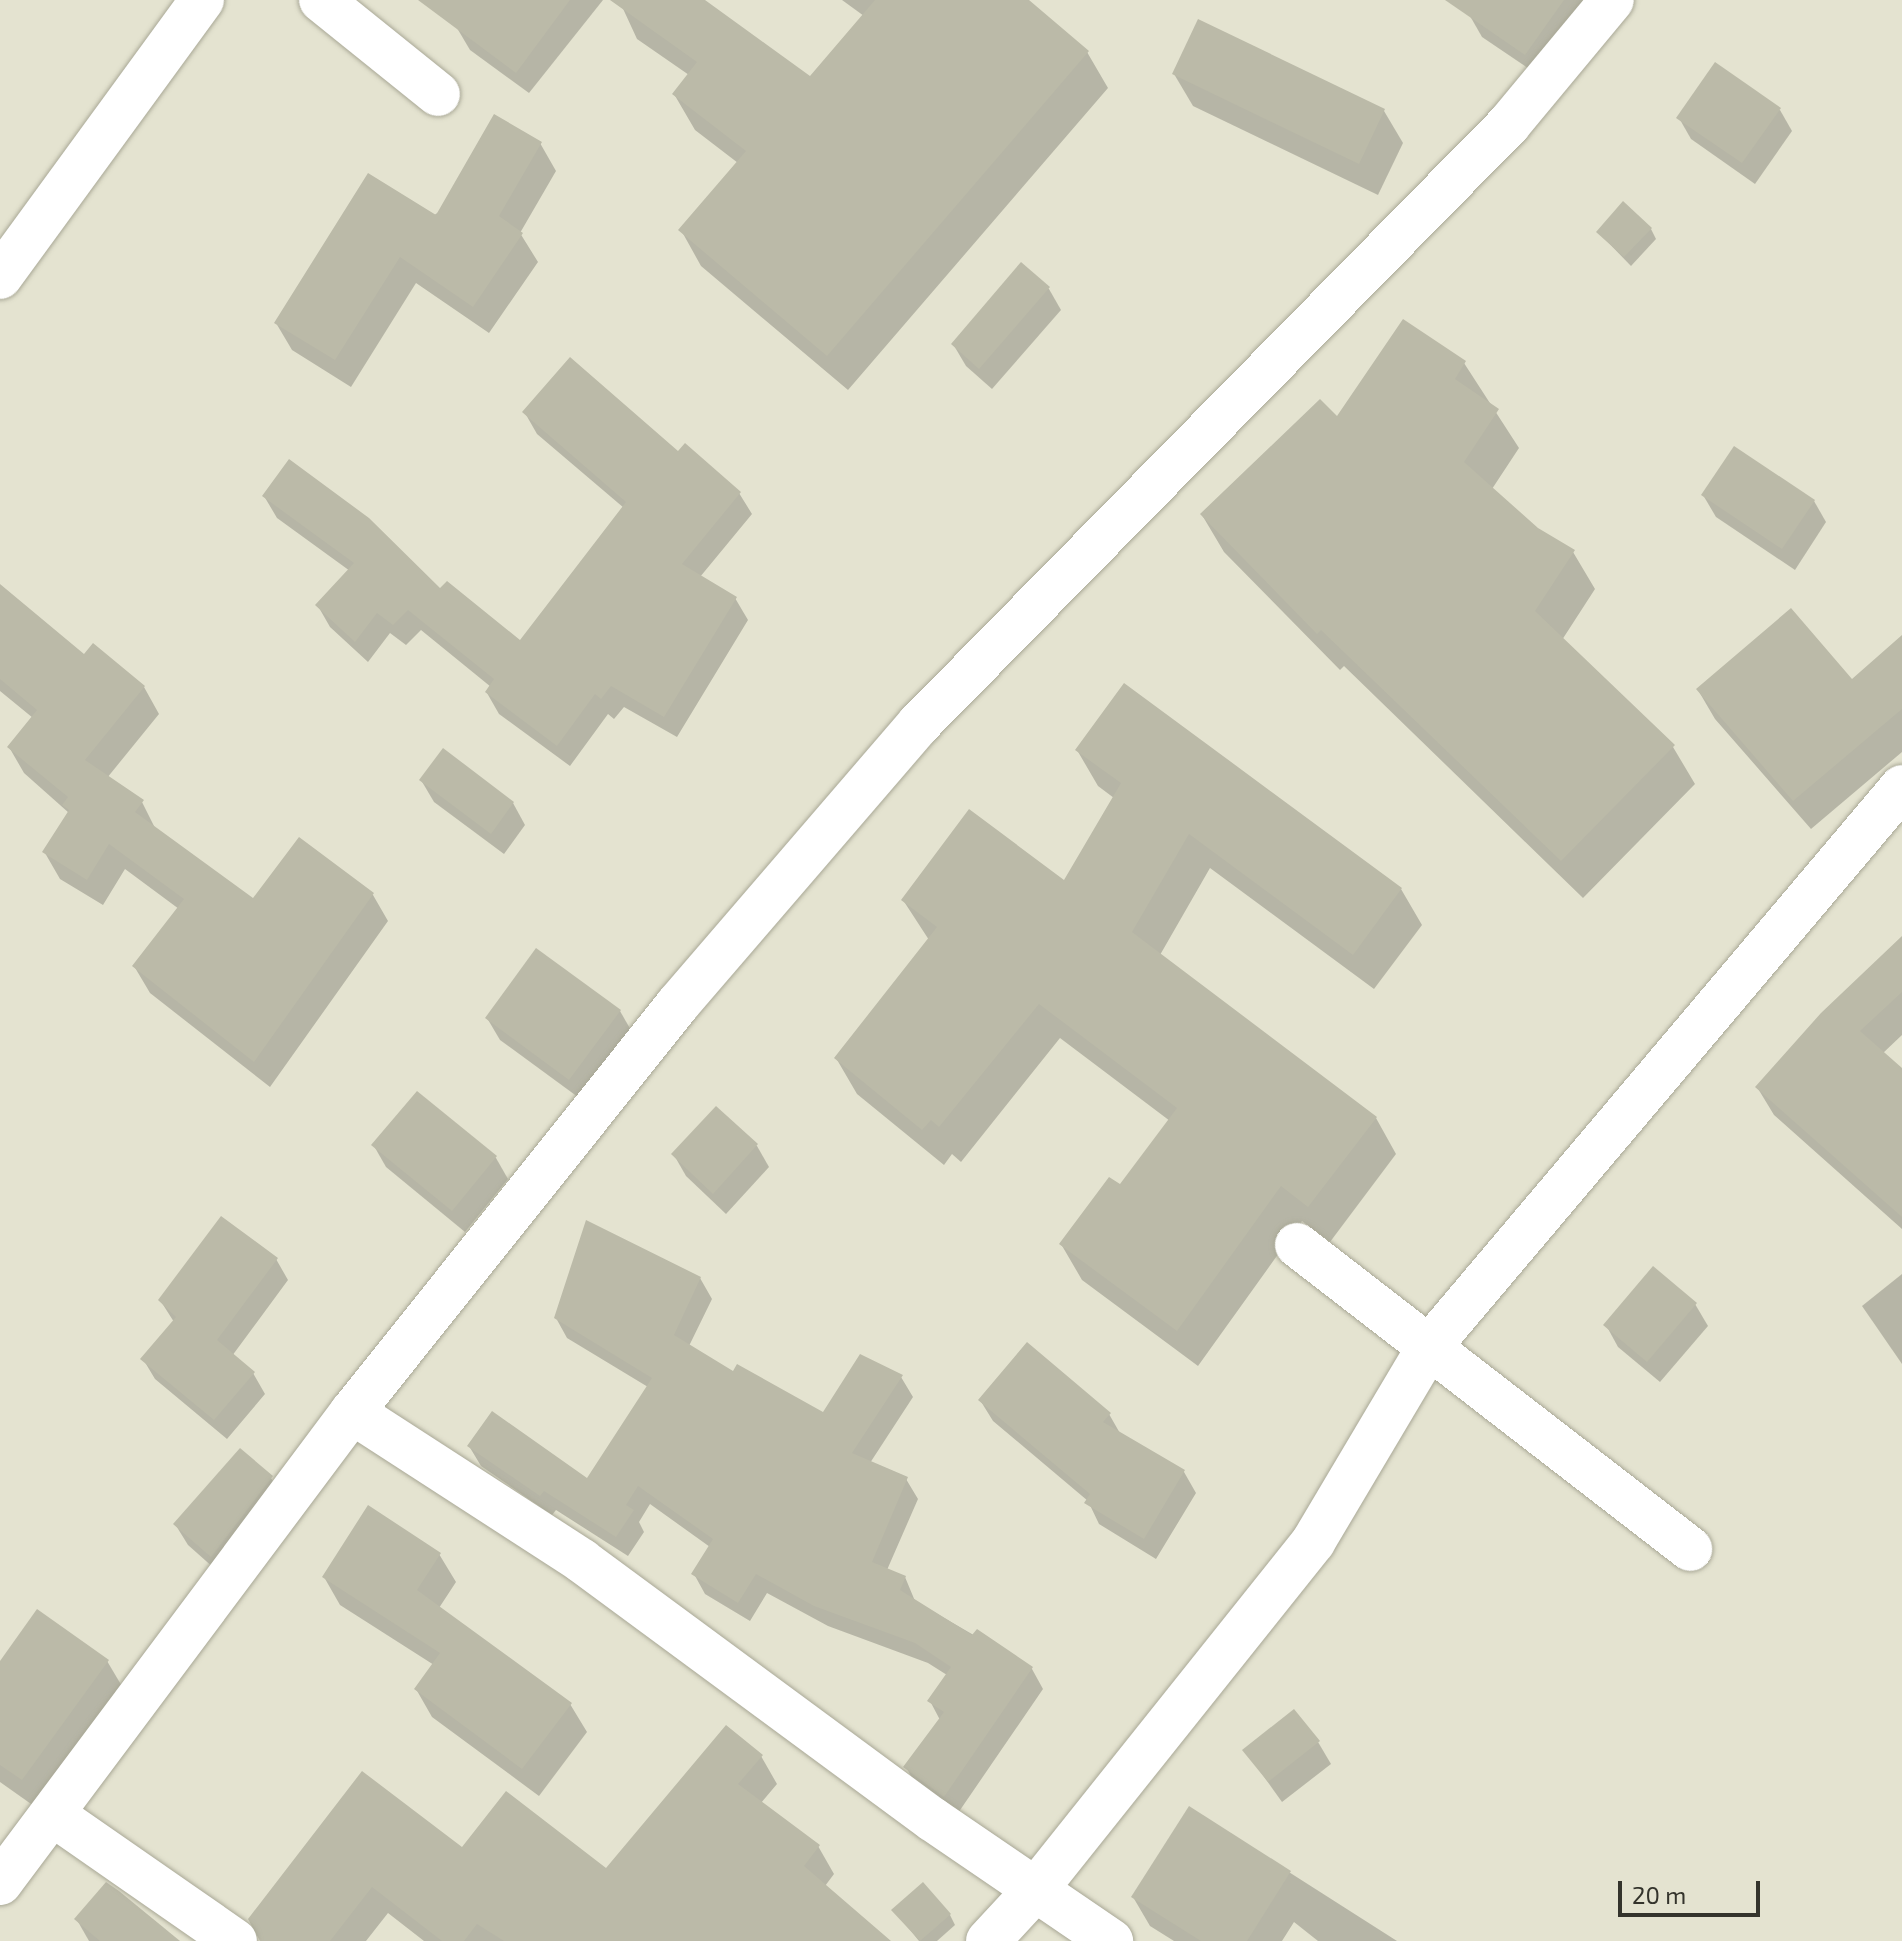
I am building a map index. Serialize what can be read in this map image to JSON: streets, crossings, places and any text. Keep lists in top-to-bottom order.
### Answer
{
  "scale_bar": "20 m"
}
